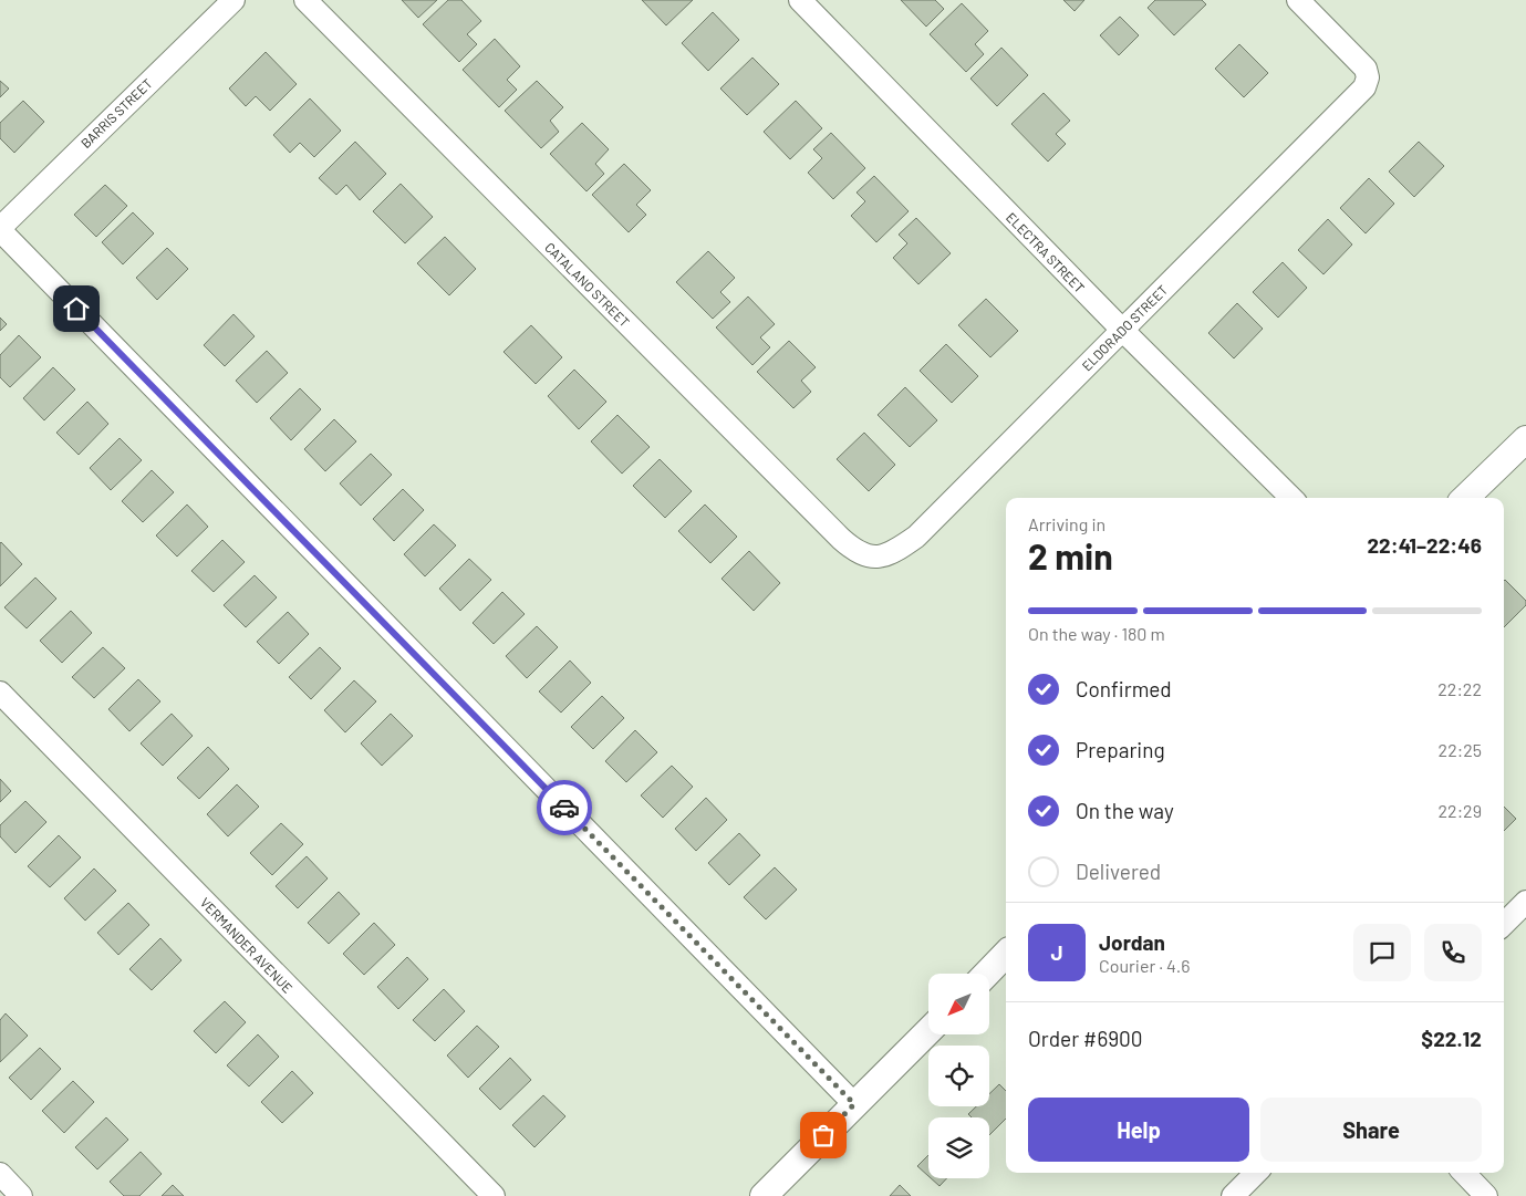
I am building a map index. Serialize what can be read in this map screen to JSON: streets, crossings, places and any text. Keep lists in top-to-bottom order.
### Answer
{
  "streets": {
    "street": [
      "BARRIS STREET",
      "ELECTRA STREET",
      "CATALANO STREET",
      "ELDORADO STREET",
      "VERMANDER AVENUE"
    ]
  },
  "crossings": [
    ["ELECTRA STREET", "ELDORADO STREET"],
    ["CATALANO STREET", "ELDORADO STREET"]
  ],
  "north": "bottom left",
  "page": {
    "heading": ["2 min", "Arriving in", "22:41–22:46"],
    "panel": [
      "Jordan",
      "Courier · 4.6",
      "Order #6900",
      "$22.12"
    ],
    "bar": "On the way · 180 m",
    "list": [
      ["Confirmed", "22:22"],
      ["Preparing", "22:25"],
      ["On the way", "22:29"],
      "Delivered"
    ],
    "round": "J",
    "buttons": ["Help", "Share"]
  }
}
